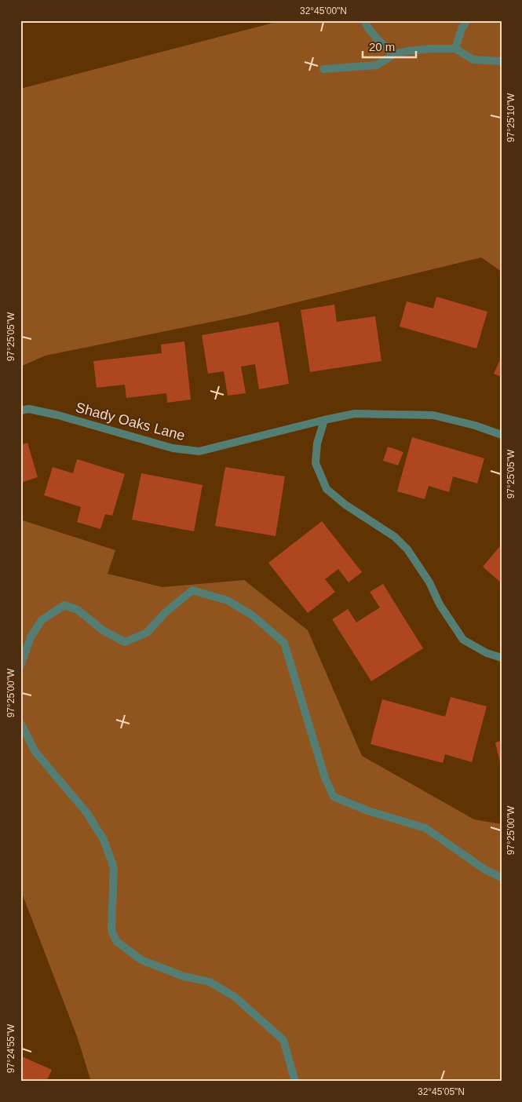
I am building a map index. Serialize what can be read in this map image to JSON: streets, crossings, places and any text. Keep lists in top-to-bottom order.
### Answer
{
  "streets": {
    "street": ["Shady Oaks Lane"]
  },
  "scale_bar": "20 m",
  "coordinates": [
    "32°45'00\"N",
    "97°25'10\"W",
    "97°25'05\"W",
    "97°25'00\"W",
    "97°24'55\"W",
    "32°45'05\"N"
  ]
}
